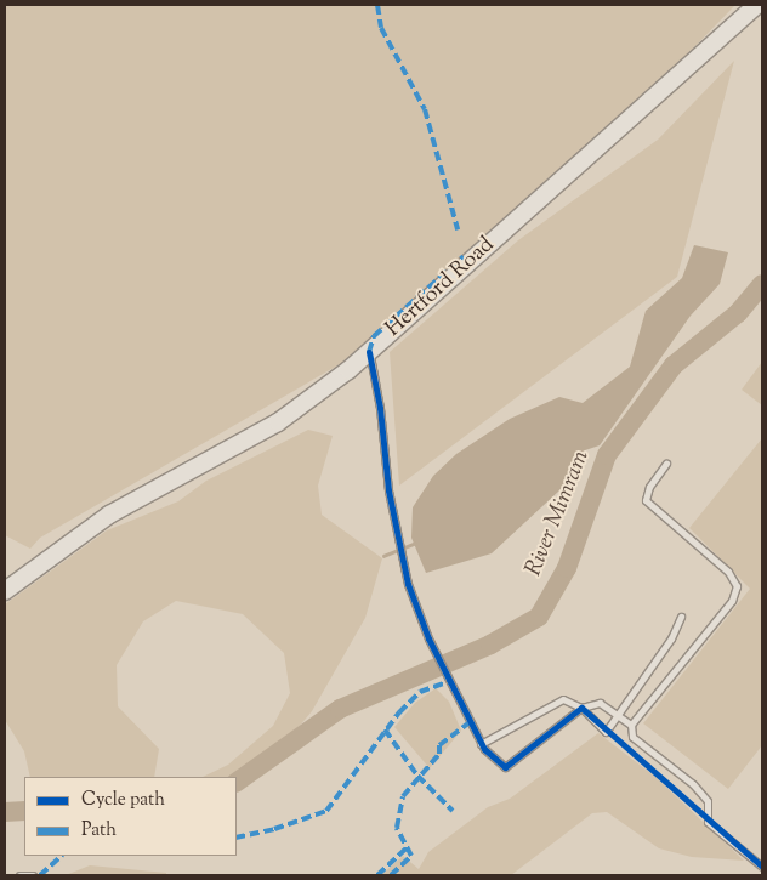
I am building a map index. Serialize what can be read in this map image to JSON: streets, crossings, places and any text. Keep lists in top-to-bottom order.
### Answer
{
  "streets": {
    "main road": ["Hertford Road"]
  },
  "water": ["River Mimram"],
  "legend": ["Cycle path", "Path"]
}
